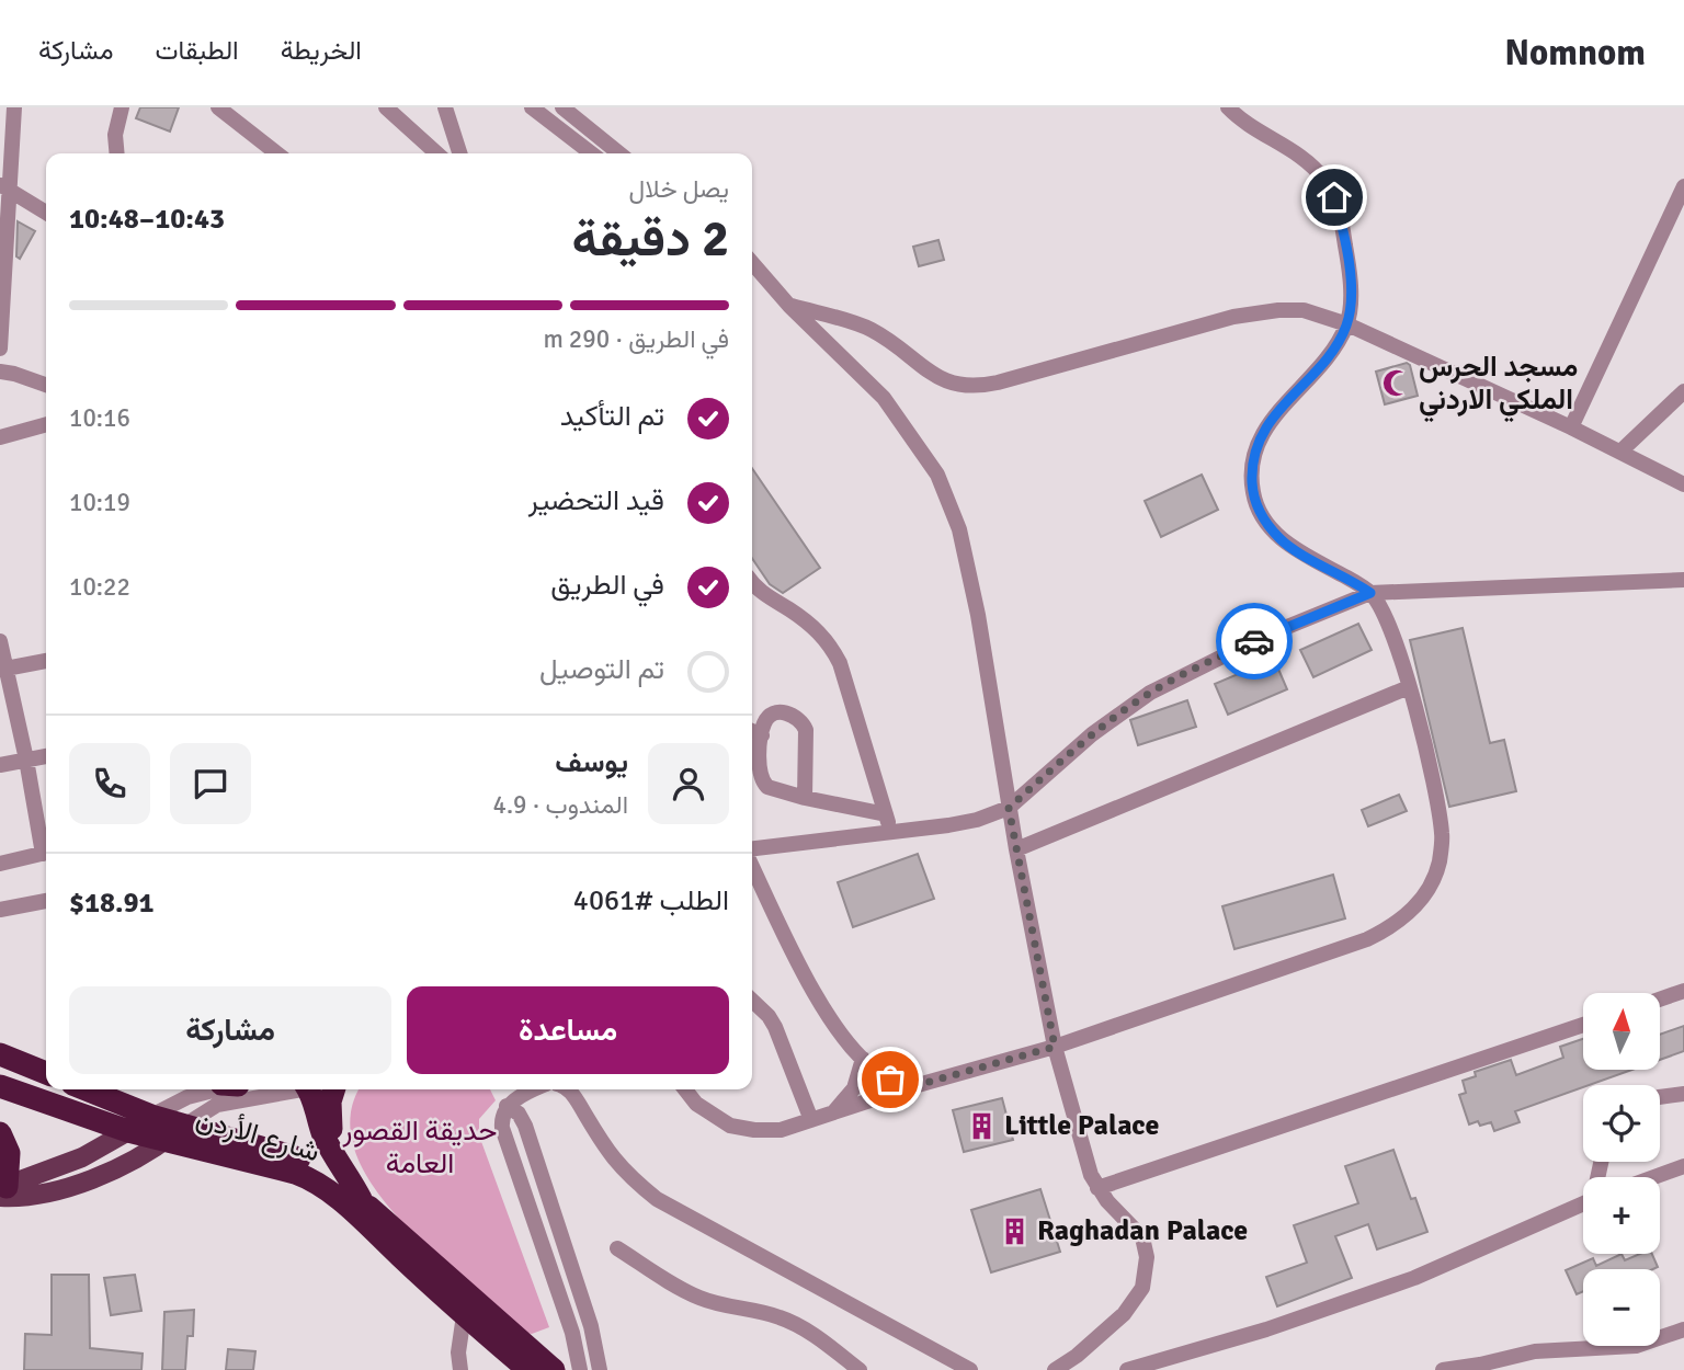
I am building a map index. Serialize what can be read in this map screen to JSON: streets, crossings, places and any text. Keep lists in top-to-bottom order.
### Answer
{
  "streets": {
    "highway": ["شارع الأردن"]
  },
  "parks": ["حديقة القصور العامة"],
  "places": {
    "mosque": ["مسجد الحرس الملكي الاردني"],
    "building": ["Little Palace", "Raghadan Palace"]
  },
  "north": "top",
  "page": {
    "header": "Nomnom",
    "nav": ["الخريطة", "الطبقات", "مشاركة"],
    "heading": ["2 دقيقة", "يصل خلال", "10:43–10:48"],
    "panel": [
      "يوسف",
      "المندوب · 4.9",
      "الطلب #4061",
      "$18.91"
    ],
    "bar": "في الطريق · 290 m",
    "list": [
      ["تم التأكيد", "10:16"],
      ["قيد التحضير", "10:19"],
      ["في الطريق", "10:22"],
      "تم التوصيل"
    ],
    "buttons": ["مساعدة", "مشاركة"],
    "map_buttons": ["+", "−"]
  }
}
